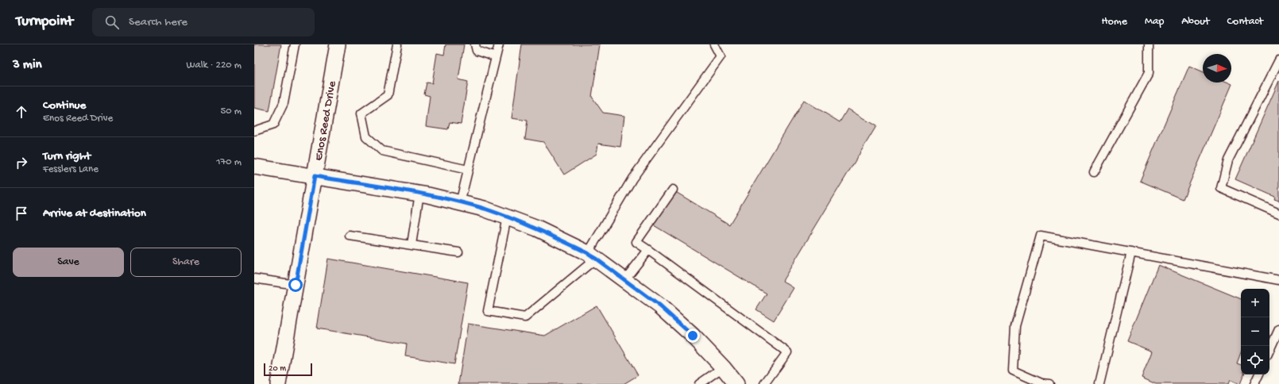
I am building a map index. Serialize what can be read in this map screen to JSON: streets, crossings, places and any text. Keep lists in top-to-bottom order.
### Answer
{
  "streets": {
    "street": ["Enos Reed Drive"]
  },
  "scale_bar": "20 m",
  "north": "right",
  "page": {
    "header": "Turnpoint",
    "search": "Search here",
    "nav": [
      "Home",
      "Map",
      "About",
      "Contact"
    ],
    "heading": ["3 min", "Walk · 220 m"],
    "list": [
      ["Continue", "Enos Reed Drive", "50 m"],
      ["Turn right", "Fesslers Lane", "170 m"],
      "Arrive at destination"
    ],
    "buttons": ["Save", "Share"],
    "map_buttons": ["+", "−"],
    "scale": "20 m"
  }
}
